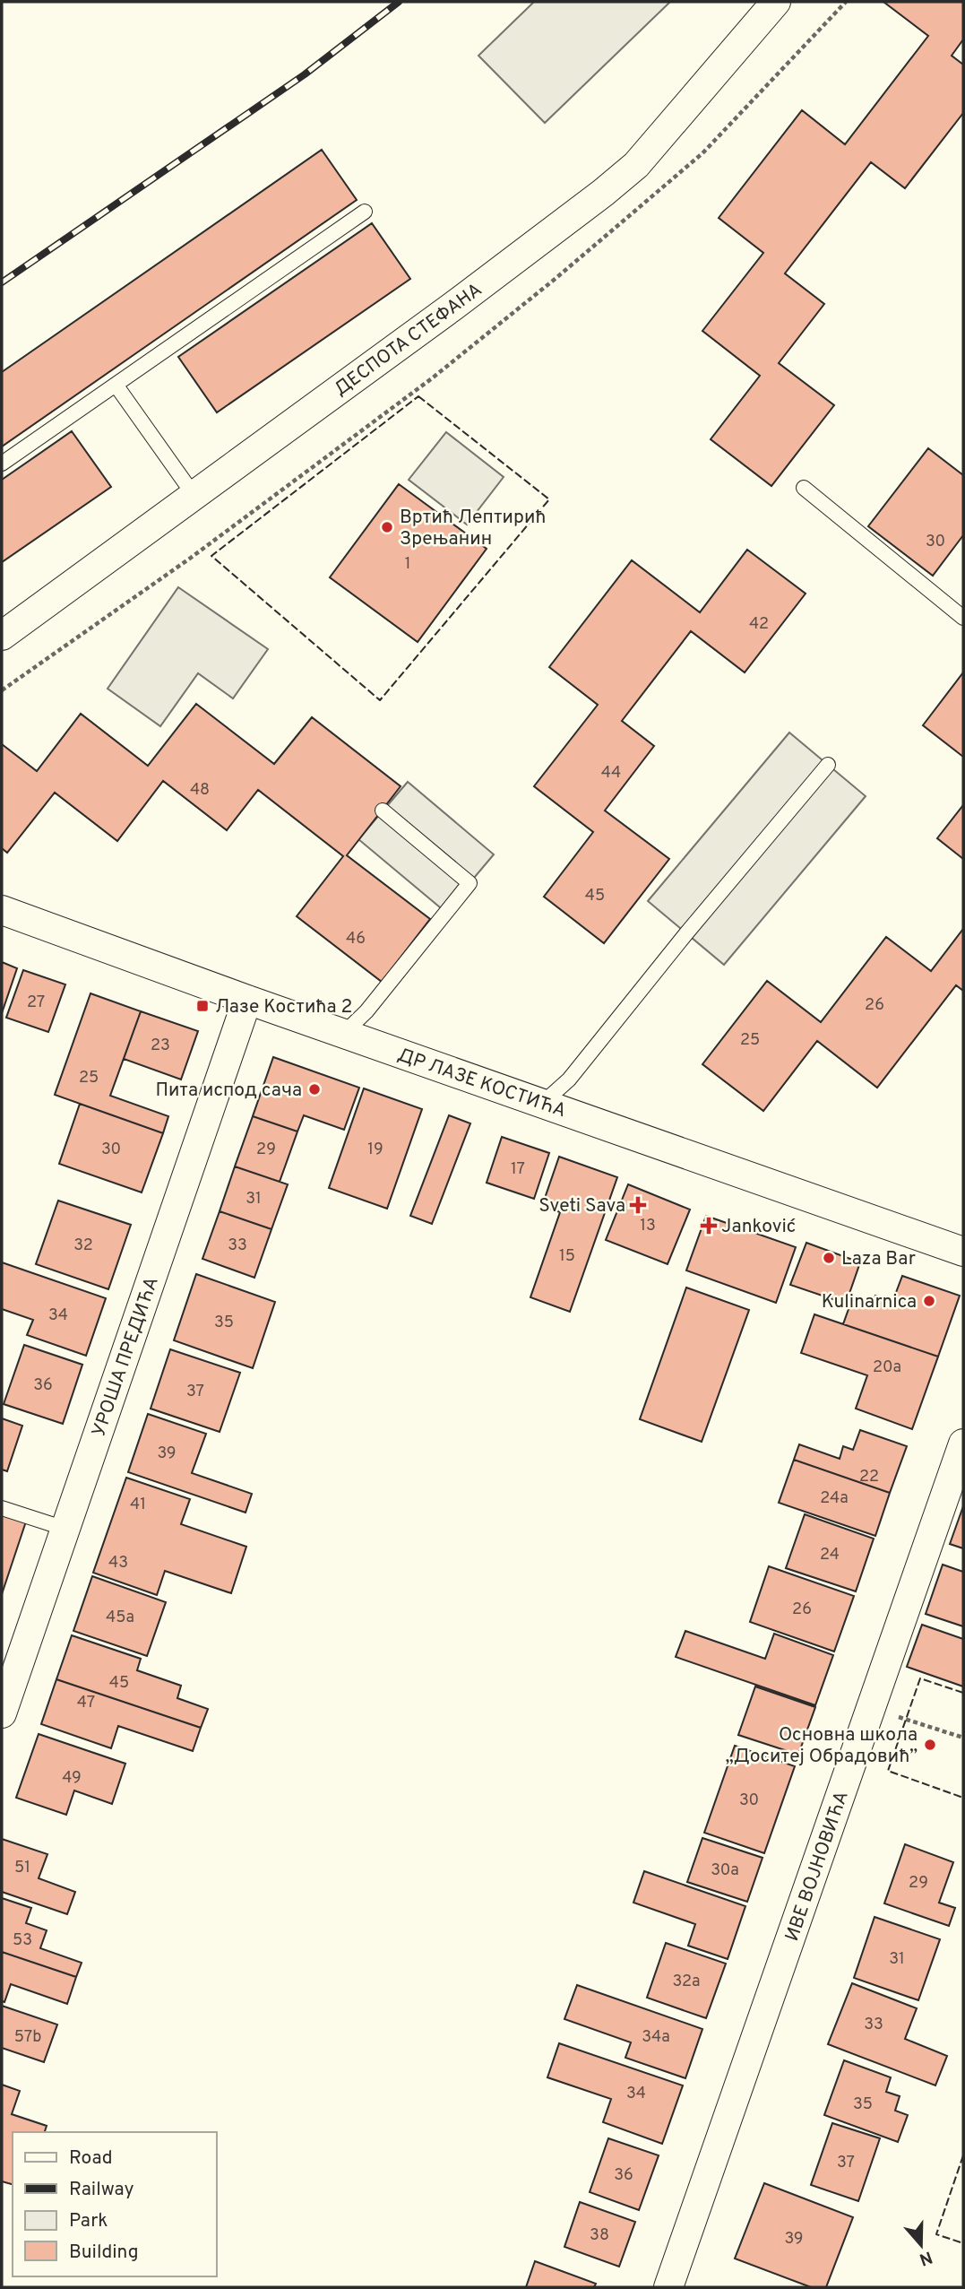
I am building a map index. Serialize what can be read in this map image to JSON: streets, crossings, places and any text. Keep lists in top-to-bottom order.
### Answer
{
  "streets": {
    "street": [
      "ДЕСПОТА СТЕФАНА",
      "ДР ЛАЗЕ КОСТИЋА",
      "УРОША ПРЕДИЋА",
      "ИВЕ ВОЈНОВИЋА"
    ]
  },
  "crossings": [
    ["ДР ЛАЗЕ КОСТИЋА", "УРОША ПРЕДИЋА"]
  ],
  "places": {
    "other": [
      "Вртић Лептирић Зрењанин",
      "Пита испод сача",
      "Laza Bar",
      "Kulinarnica",
      "Основна школа „Доситеј Обрадовић”"
    ],
    "transit": ["Лазе Костића 2"],
    "health": ["Sveti Sava", "Janković"]
  },
  "house_numbers": [
    "30",
    "1",
    "42",
    "44",
    "48",
    "45",
    "46",
    "27",
    "26",
    "25",
    "23",
    "25",
    "30",
    "29",
    "19",
    "17",
    "31",
    "13",
    "32",
    "33",
    "15",
    "34",
    "35",
    "20a",
    "36",
    "37",
    "39",
    "22",
    "24a",
    "41",
    "24",
    "43",
    "26",
    "45a",
    "45",
    "47",
    "49",
    "30",
    "51",
    "30a",
    "29",
    "53",
    "31",
    "32a",
    "33",
    "57b",
    "34a",
    "34",
    "35",
    "37",
    "36",
    "38",
    "39"
  ],
  "legend": [
    "Road",
    "Railway",
    "Park",
    "Building"
  ],
  "north": "bottom"
}
